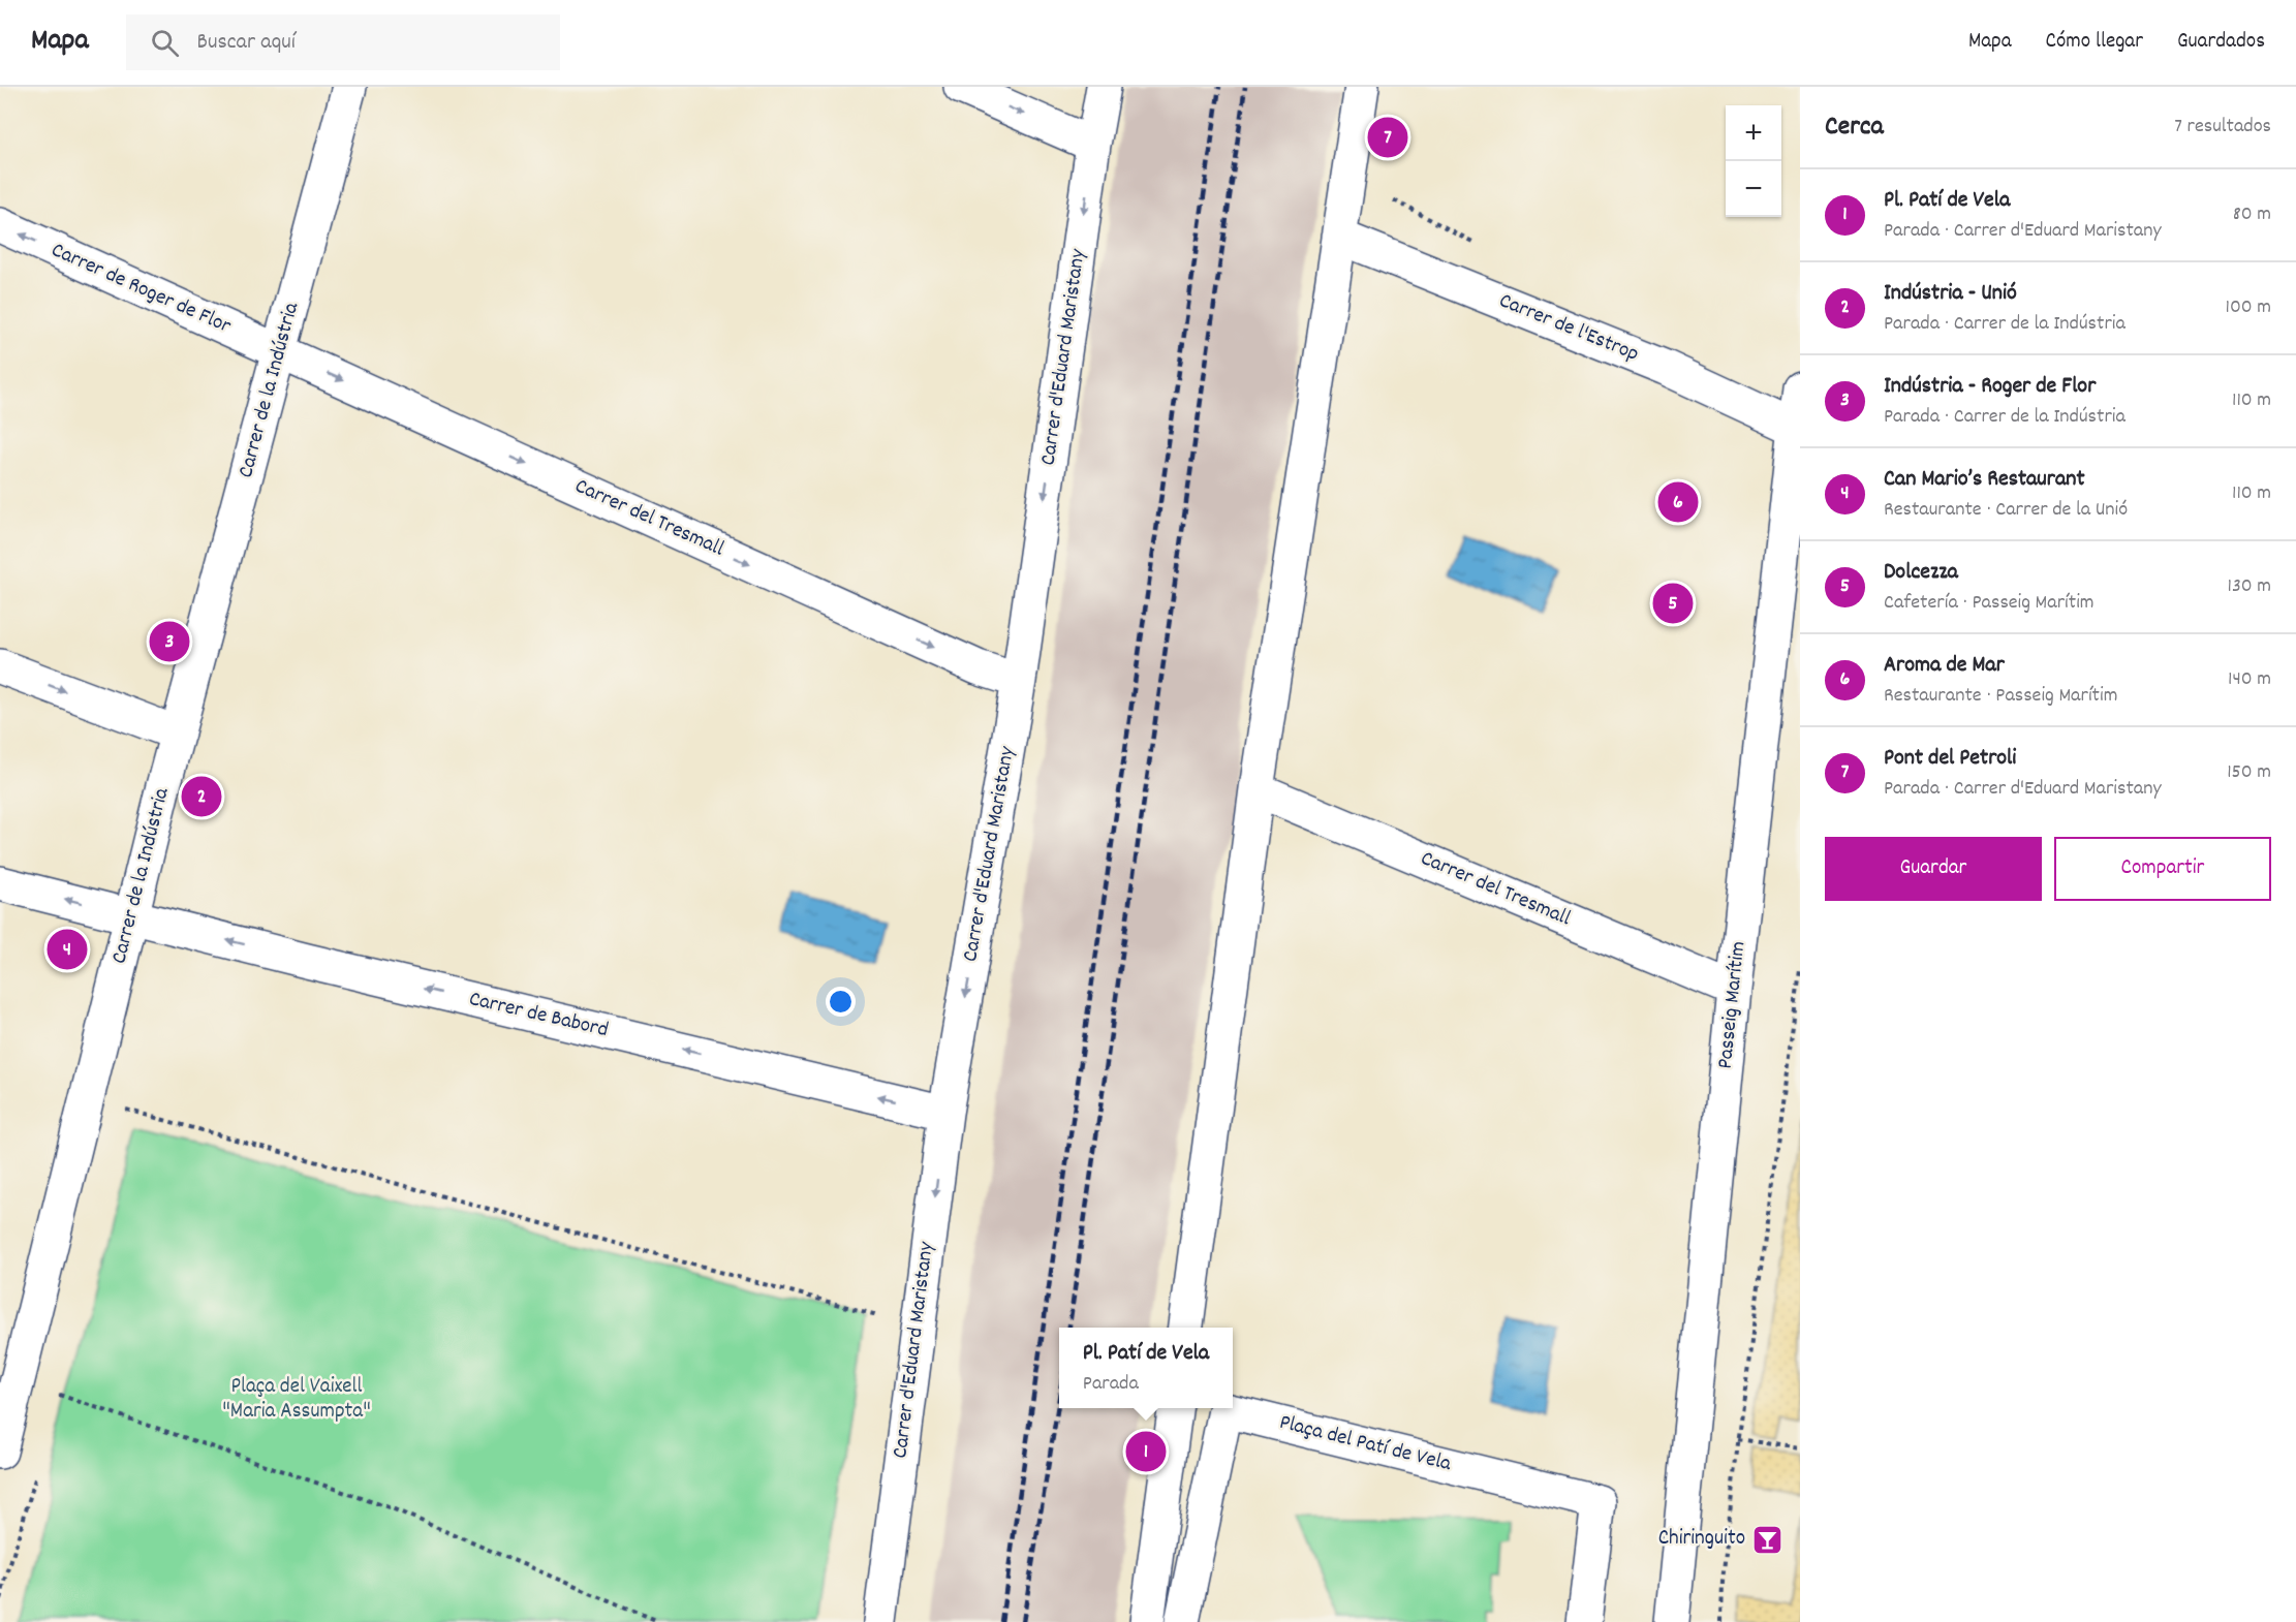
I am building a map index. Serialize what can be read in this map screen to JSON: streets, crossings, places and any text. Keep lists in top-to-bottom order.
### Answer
{
  "streets": {
    "street": [
      "Carrer de Roger de Flor",
      "Carrer de l'Estrop",
      "Carrer d'Eduard Maristany",
      "Carrer de la Indústria",
      "Carrer del Tresmall",
      "Passeig Marítim",
      "Carrer de Babord",
      "Plaça del Patí de Vela"
    ]
  },
  "crossings": [
    ["Carrer de Roger de Flor", "Carrer de la Indústria"],
    ["Carrer de Roger de Flor", "Carrer del Tresmall"],
    ["Carrer de l'Estrop", "Passeig Marítim"],
    ["Carrer d'Eduard Maristany", "Carrer del Tresmall"],
    ["Carrer d'Eduard Maristany", "Carrer de Babord"],
    ["Carrer de la Indústria", "Carrer del Tresmall"],
    ["Carrer de la Indústria", "Carrer de Babord"],
    ["Carrer del Tresmall", "Passeig Marítim"]
  ],
  "one_way": ["Carrer de Roger de Flor", "Carrer del Tresmall", "Carrer de Babord"],
  "parks": ["Plaça del Vaixell \"Maria Assumpta\""],
  "places": {
    "bar": ["Chiringuito"]
  },
  "page": {
    "header": "Mapa",
    "search": "Buscar aquí",
    "nav": ["Mapa", "Cómo llegar", "Guardados"],
    "heading": ["Cerca", "7 resultados"],
    "map_buttons": ["+", "−"],
    "pins": [
      "7",
      "6",
      "5",
      "3",
      "2",
      "4",
      "1"
    ],
    "list": [
      {
        "mark": "1",
        "name": "Pl. Patí de Vela",
        "note": "Parada · Carrer d'Eduard Maristany",
        "value": "80 m"
      },
      {
        "mark": "2",
        "name": "Indústria - Unió",
        "note": "Parada · Carrer de la Indústria",
        "value": "100 m"
      },
      {
        "mark": "3",
        "name": "Indústria - Roger de Flor",
        "note": "Parada · Carrer de la Indústria",
        "value": "110 m"
      },
      {
        "mark": "4",
        "name": "Can Mario’s Restaurant",
        "note": "Restaurante · Carrer de la Unió",
        "value": "110 m"
      },
      {
        "mark": "5",
        "name": "Dolcezza",
        "note": "Cafetería · Passeig Marítim",
        "value": "130 m"
      },
      {
        "mark": "6",
        "name": "Aroma de Mar",
        "note": "Restaurante · Passeig Marítim",
        "value": "140 m"
      },
      {
        "mark": "7",
        "name": "Pont del Petroli",
        "note": "Parada · Carrer d'Eduard Maristany",
        "value": "150 m"
      }
    ],
    "buttons": ["Guardar", "Compartir"],
    "popup": ["Pl. Patí de Vela", "Parada"]
  }
}
